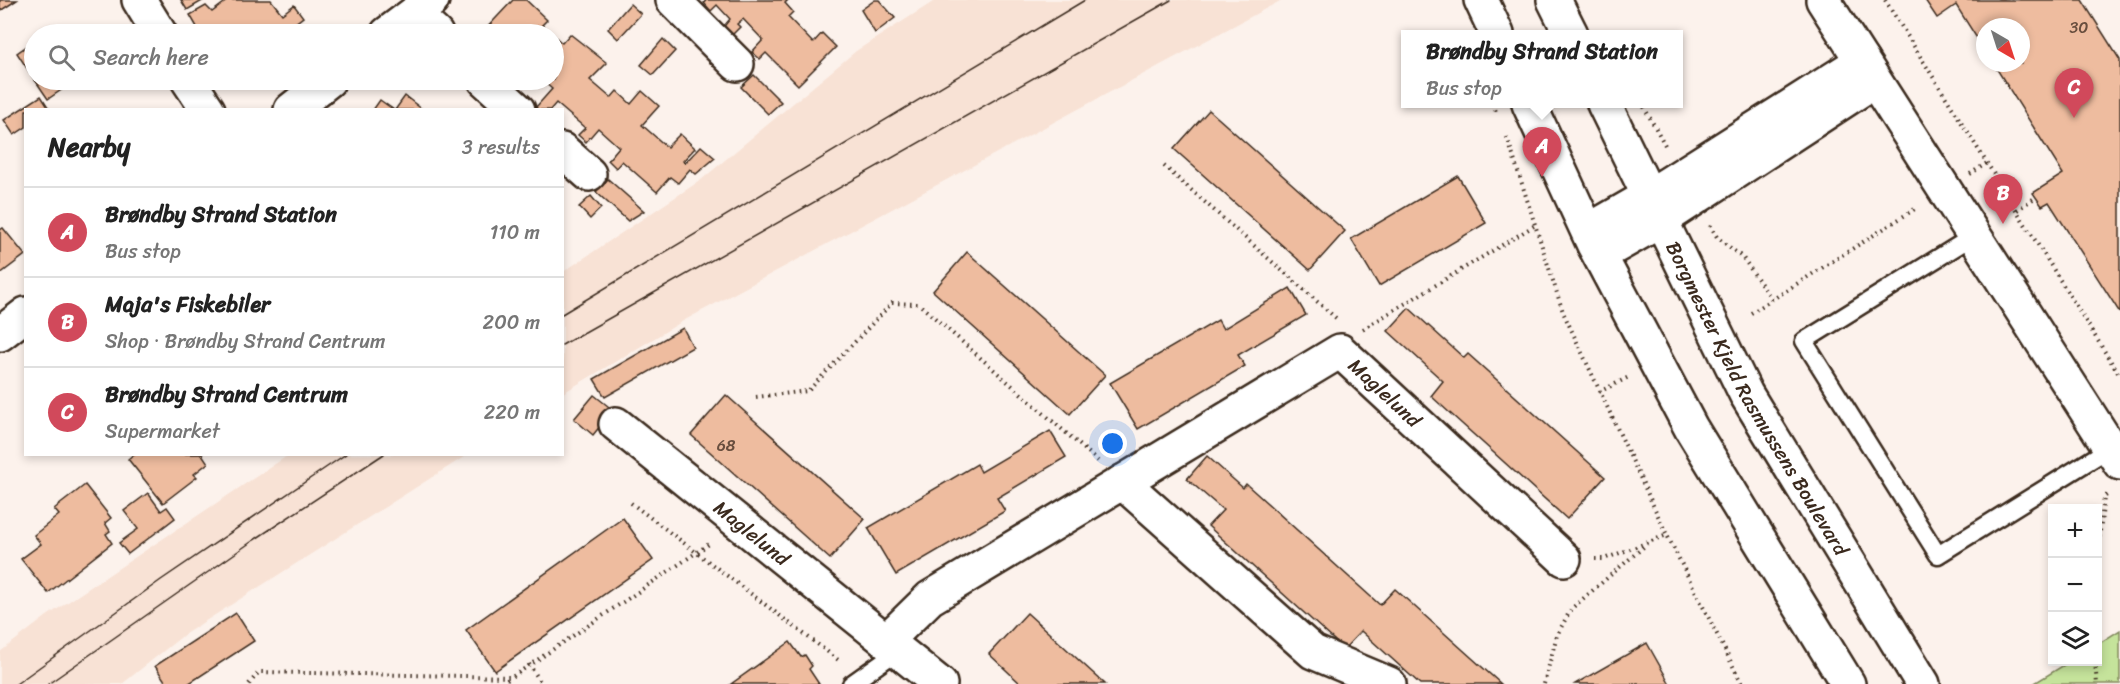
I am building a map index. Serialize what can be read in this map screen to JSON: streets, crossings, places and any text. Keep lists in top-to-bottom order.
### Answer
{
  "streets": {
    "street": ["Maglelund", "Borgmester Kjeld Rasmussens Boulevard"]
  },
  "house_numbers": ["30", "68"],
  "north": "bottom right",
  "page": {
    "search": "Search here",
    "popup": ["Brøndby Strand Station", "Bus stop"],
    "pins": ["C", "A", "B"],
    "heading": ["Nearby", "3 results"],
    "list": [
      {
        "mark": "A",
        "name": "Brøndby Strand Station",
        "note": "Bus stop",
        "value": "110 m"
      },
      {
        "mark": "B",
        "name": "Maja's Fiskebiler",
        "note": "Shop · Brøndby Strand Centrum",
        "value": "200 m"
      },
      {
        "mark": "C",
        "name": "Brøndby Strand Centrum",
        "note": "Supermarket",
        "value": "220 m"
      }
    ],
    "map_buttons": ["+", "−"]
  }
}
